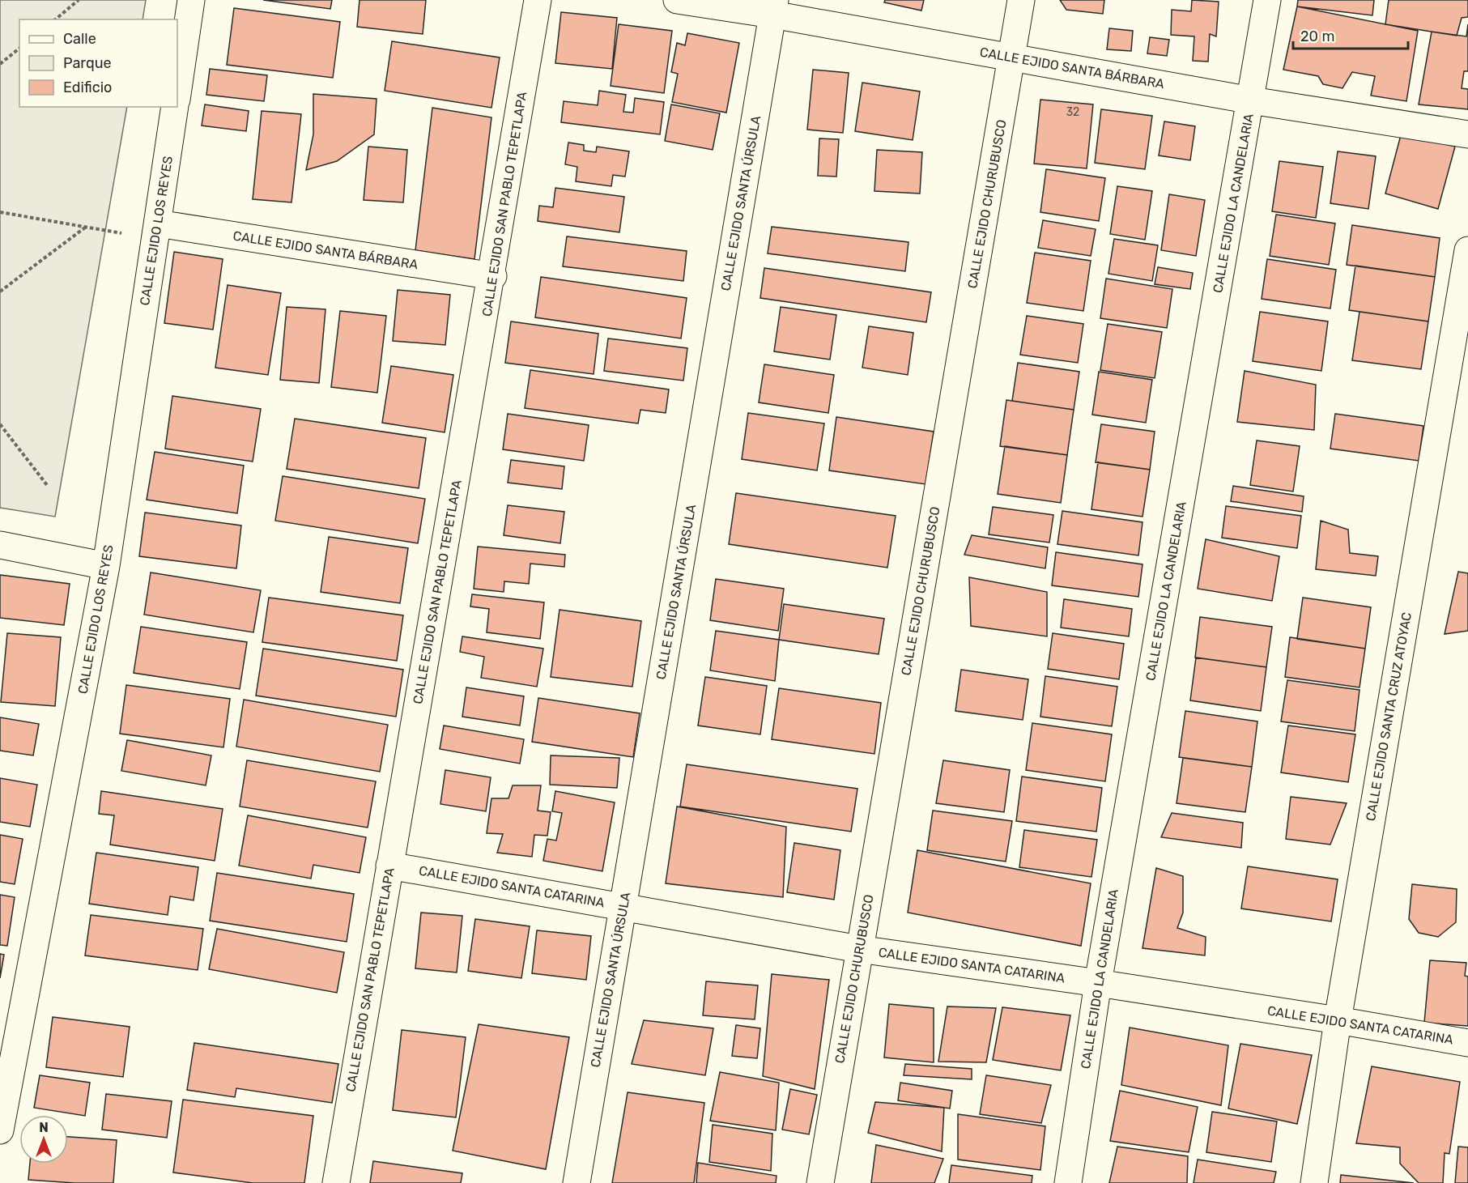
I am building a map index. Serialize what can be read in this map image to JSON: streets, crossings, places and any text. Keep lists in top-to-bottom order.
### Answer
{
  "streets": {
    "street": [
      "CALLE EJIDO SANTA BÁRBARA",
      "CALLE EJIDO SANTA ÚRSULA",
      "CALLE EJIDO LA CANDELARIA",
      "CALLE EJIDO SAN PABLO TEPETLAPA",
      "CALLE EJIDO CHURUBUSCO",
      "CALLE EJIDO LOS REYES",
      "CALLE EJIDO SANTA CRUZ ATOYAC",
      "CALLE EJIDO SANTA CATARINA"
    ]
  },
  "crossings": [
    ["CALLE EJIDO SANTA BÁRBARA", "CALLE EJIDO SANTA ÚRSULA"],
    ["CALLE EJIDO SANTA BÁRBARA", "CALLE EJIDO LA CANDELARIA"],
    ["CALLE EJIDO SANTA BÁRBARA", "CALLE EJIDO SAN PABLO TEPETLAPA"],
    ["CALLE EJIDO SANTA BÁRBARA", "CALLE EJIDO CHURUBUSCO"],
    ["CALLE EJIDO SANTA BÁRBARA", "CALLE EJIDO LOS REYES"],
    ["CALLE EJIDO SANTA ÚRSULA", "CALLE EJIDO SANTA CATARINA"],
    ["CALLE EJIDO LA CANDELARIA", "CALLE EJIDO SANTA CATARINA"],
    ["CALLE EJIDO SAN PABLO TEPETLAPA", "CALLE EJIDO SANTA CATARINA"],
    ["CALLE EJIDO CHURUBUSCO", "CALLE EJIDO SANTA CATARINA"],
    ["CALLE EJIDO SANTA CRUZ ATOYAC", "CALLE EJIDO SANTA CATARINA"]
  ],
  "house_numbers": ["32"],
  "legend": ["Calle", "Parque", "Edificio"],
  "scale_bar": "20 m",
  "north": "top"
}
